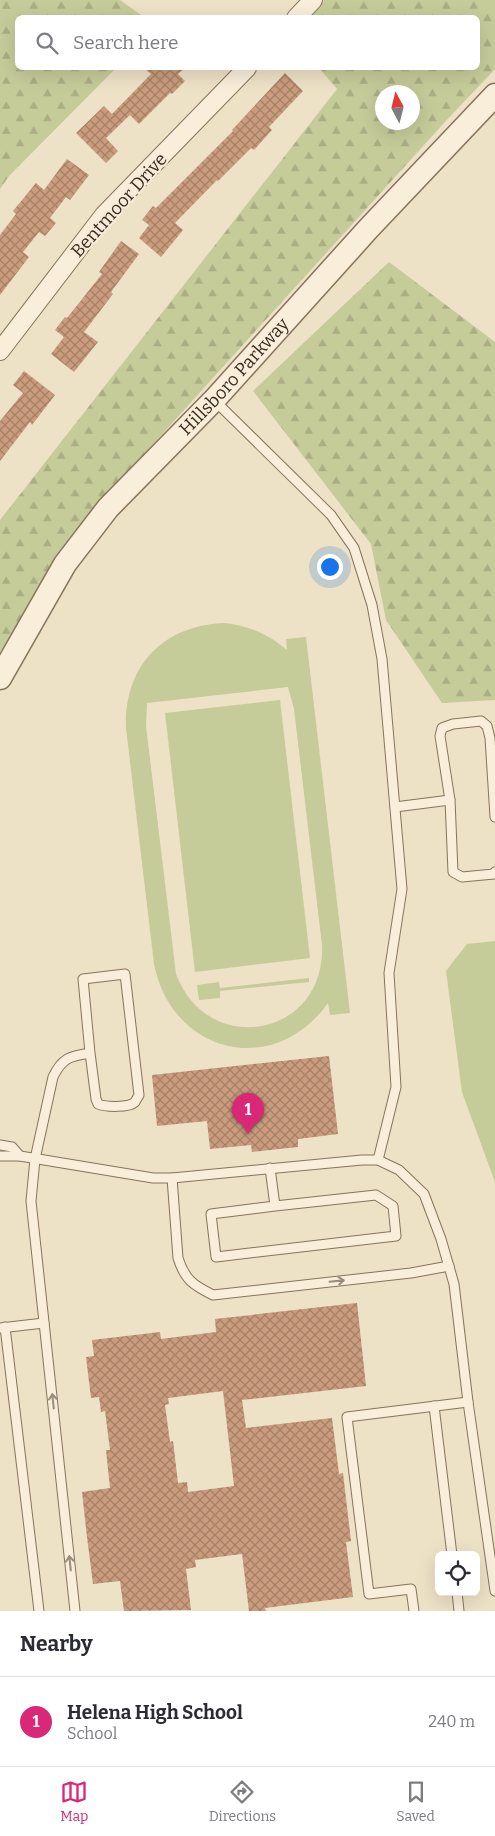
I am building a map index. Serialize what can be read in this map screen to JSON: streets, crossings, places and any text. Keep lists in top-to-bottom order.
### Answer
{
  "streets": {
    "street": ["Bentmoor Drive", "Hillsboro Parkway"]
  },
  "north": "top",
  "page": {
    "search": "Search here",
    "pins": "1",
    "heading": "Nearby",
    "list": [
      {
        "mark": "1",
        "name": "Helena High School",
        "note": "School",
        "value": "240 m"
      }
    ],
    "nav": ["Map", "Directions", "Saved"]
  }
}
